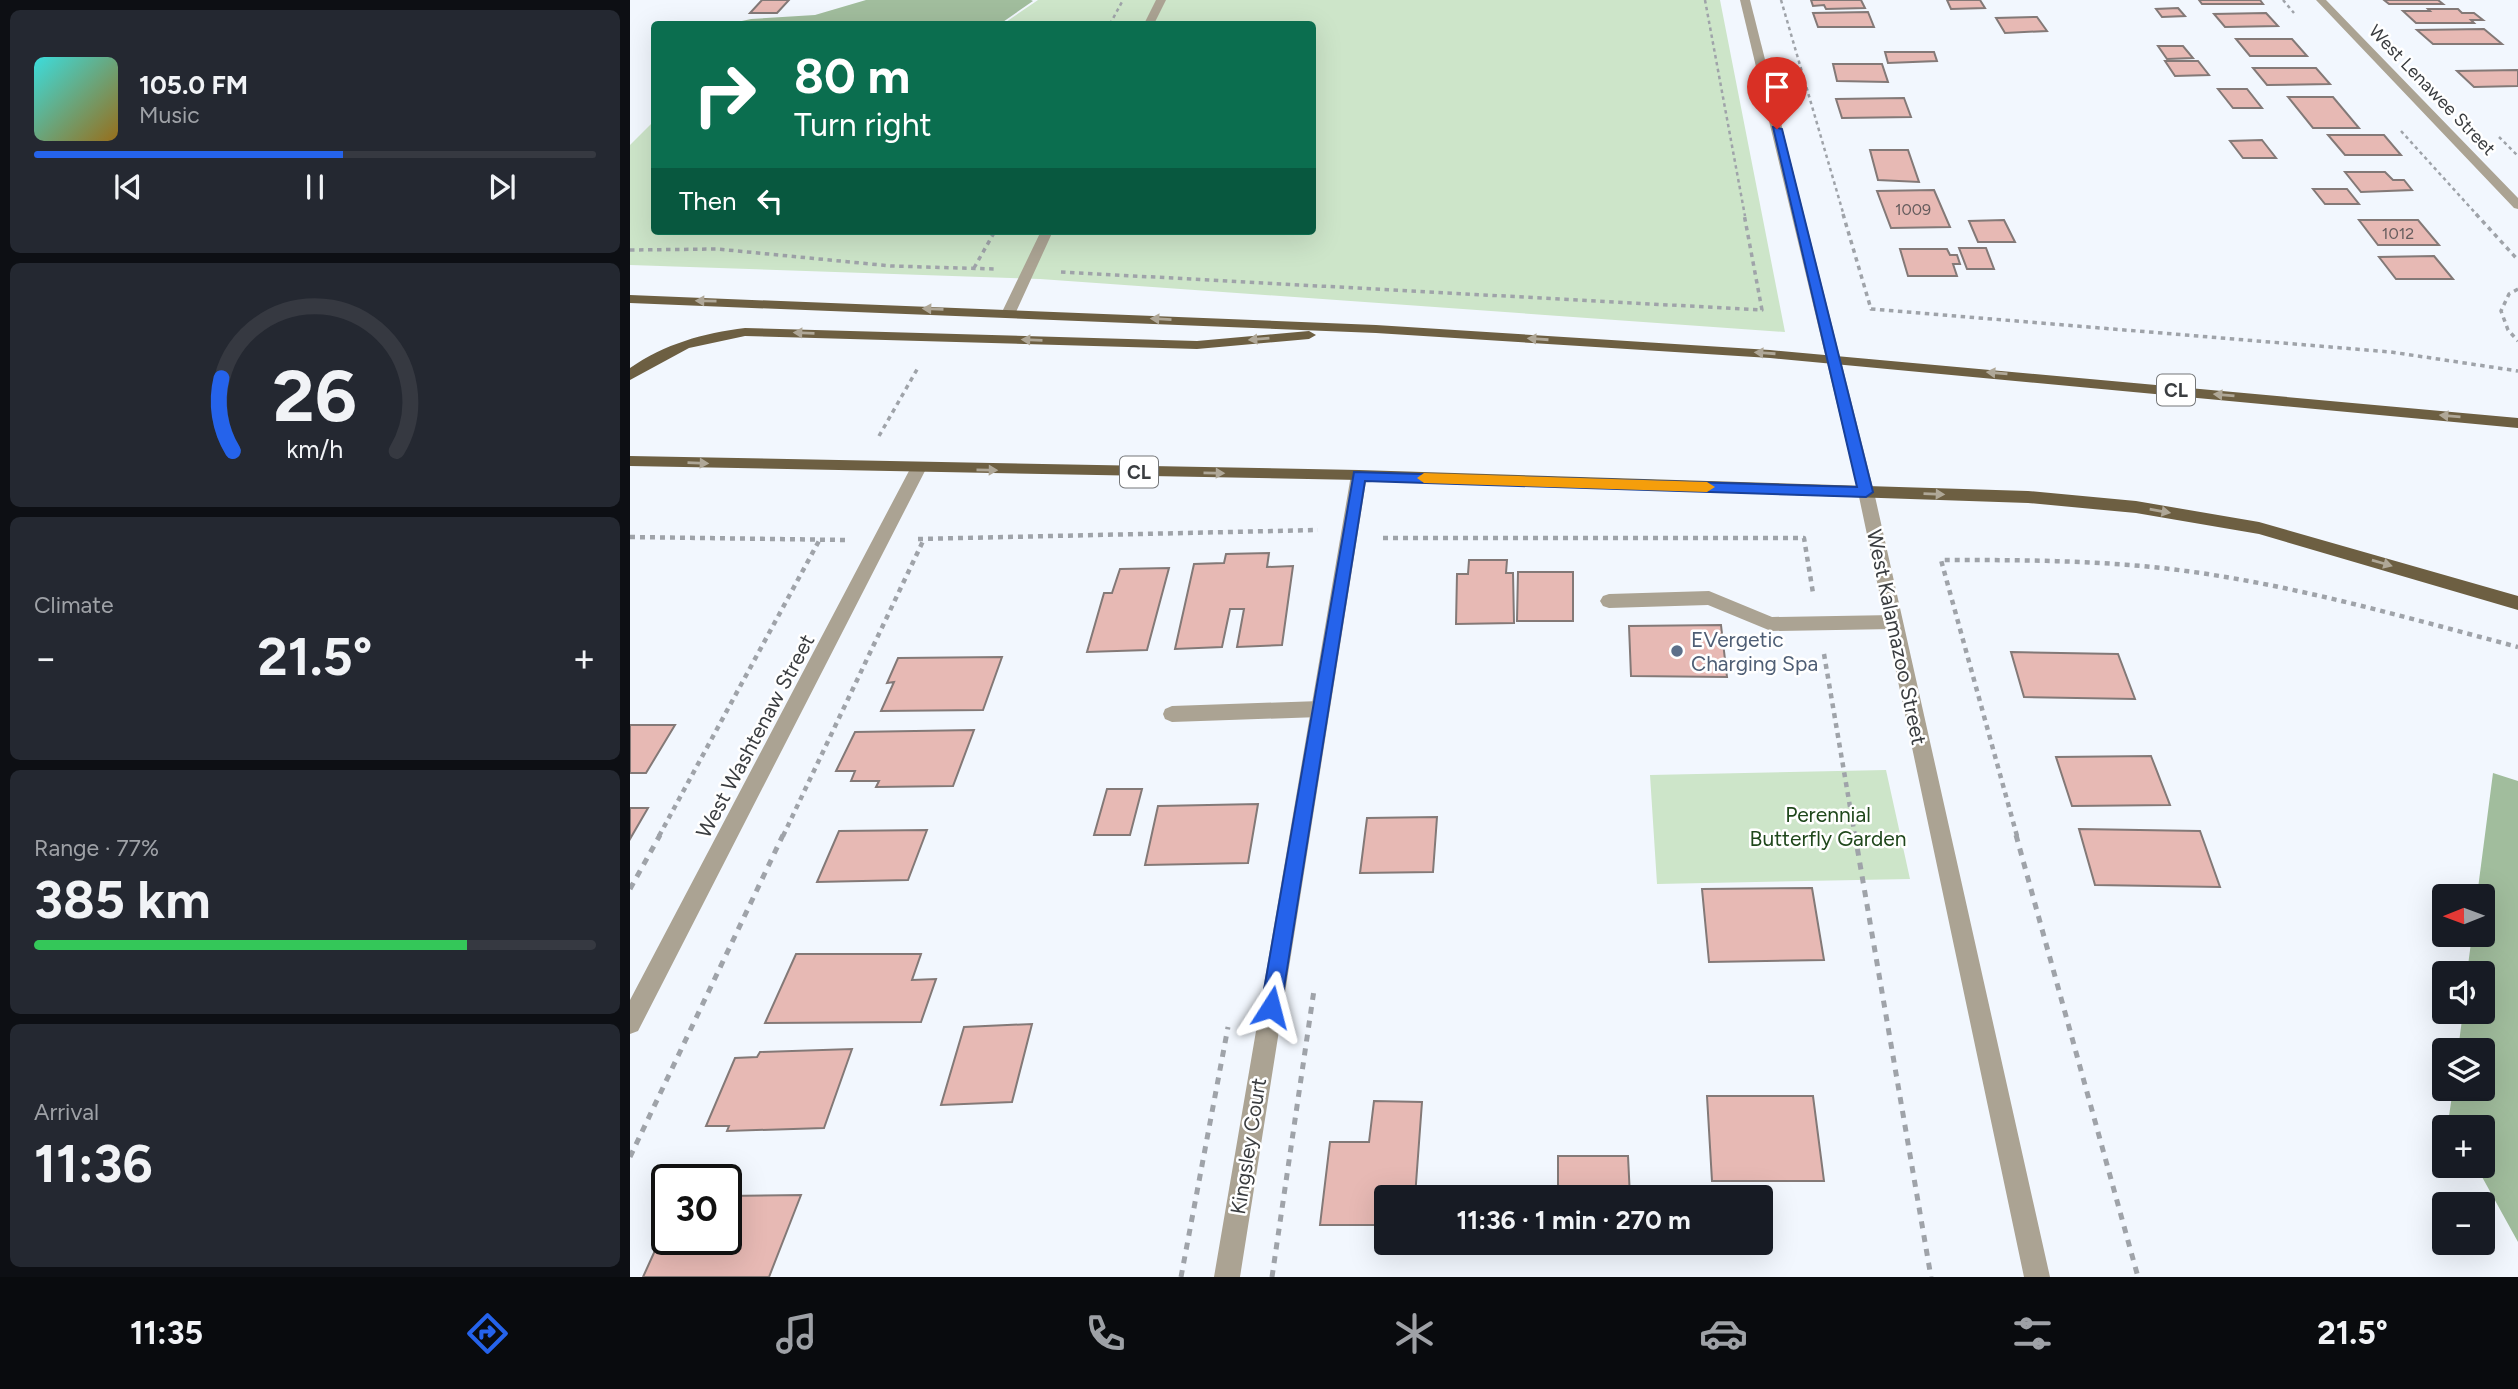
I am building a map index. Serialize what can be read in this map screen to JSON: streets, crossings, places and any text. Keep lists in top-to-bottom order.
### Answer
{
  "streets": {
    "main road": ["CL"],
    "street": [
      "West Lenawee Street",
      "West Kalamazoo Street",
      "West Washtenaw Street",
      "Kingsley Court"
    ]
  },
  "crossings": [
    ["CL", "West Kalamazoo Street"],
    ["CL", "West Washtenaw Street"],
    ["CL", "Kingsley Court"]
  ],
  "parks": ["Perennial Butterfly Garden"],
  "places": ["EVergetic Charging Spa"],
  "house_numbers": ["1009", "1012"],
  "north": "left",
  "page": {
    "turn": ["80 m", "Turn right"],
    "song": ["105.0 FM", "Music"],
    "then": "Then",
    "tile": [
      "Climate",
      ["Range · 77%", "385 km"],
      ["Arrival", "11:36"]
    ],
    "heat": ["−", "21.5°", "+"],
    "map_buttons": ["+", "−"],
    "limit": "30",
    "trip": "11:36 · 1 min · 270 m",
    "tabs": ["11:35", "21.5°"],
    "gauge": ["26", "km/h"]
  }
}
